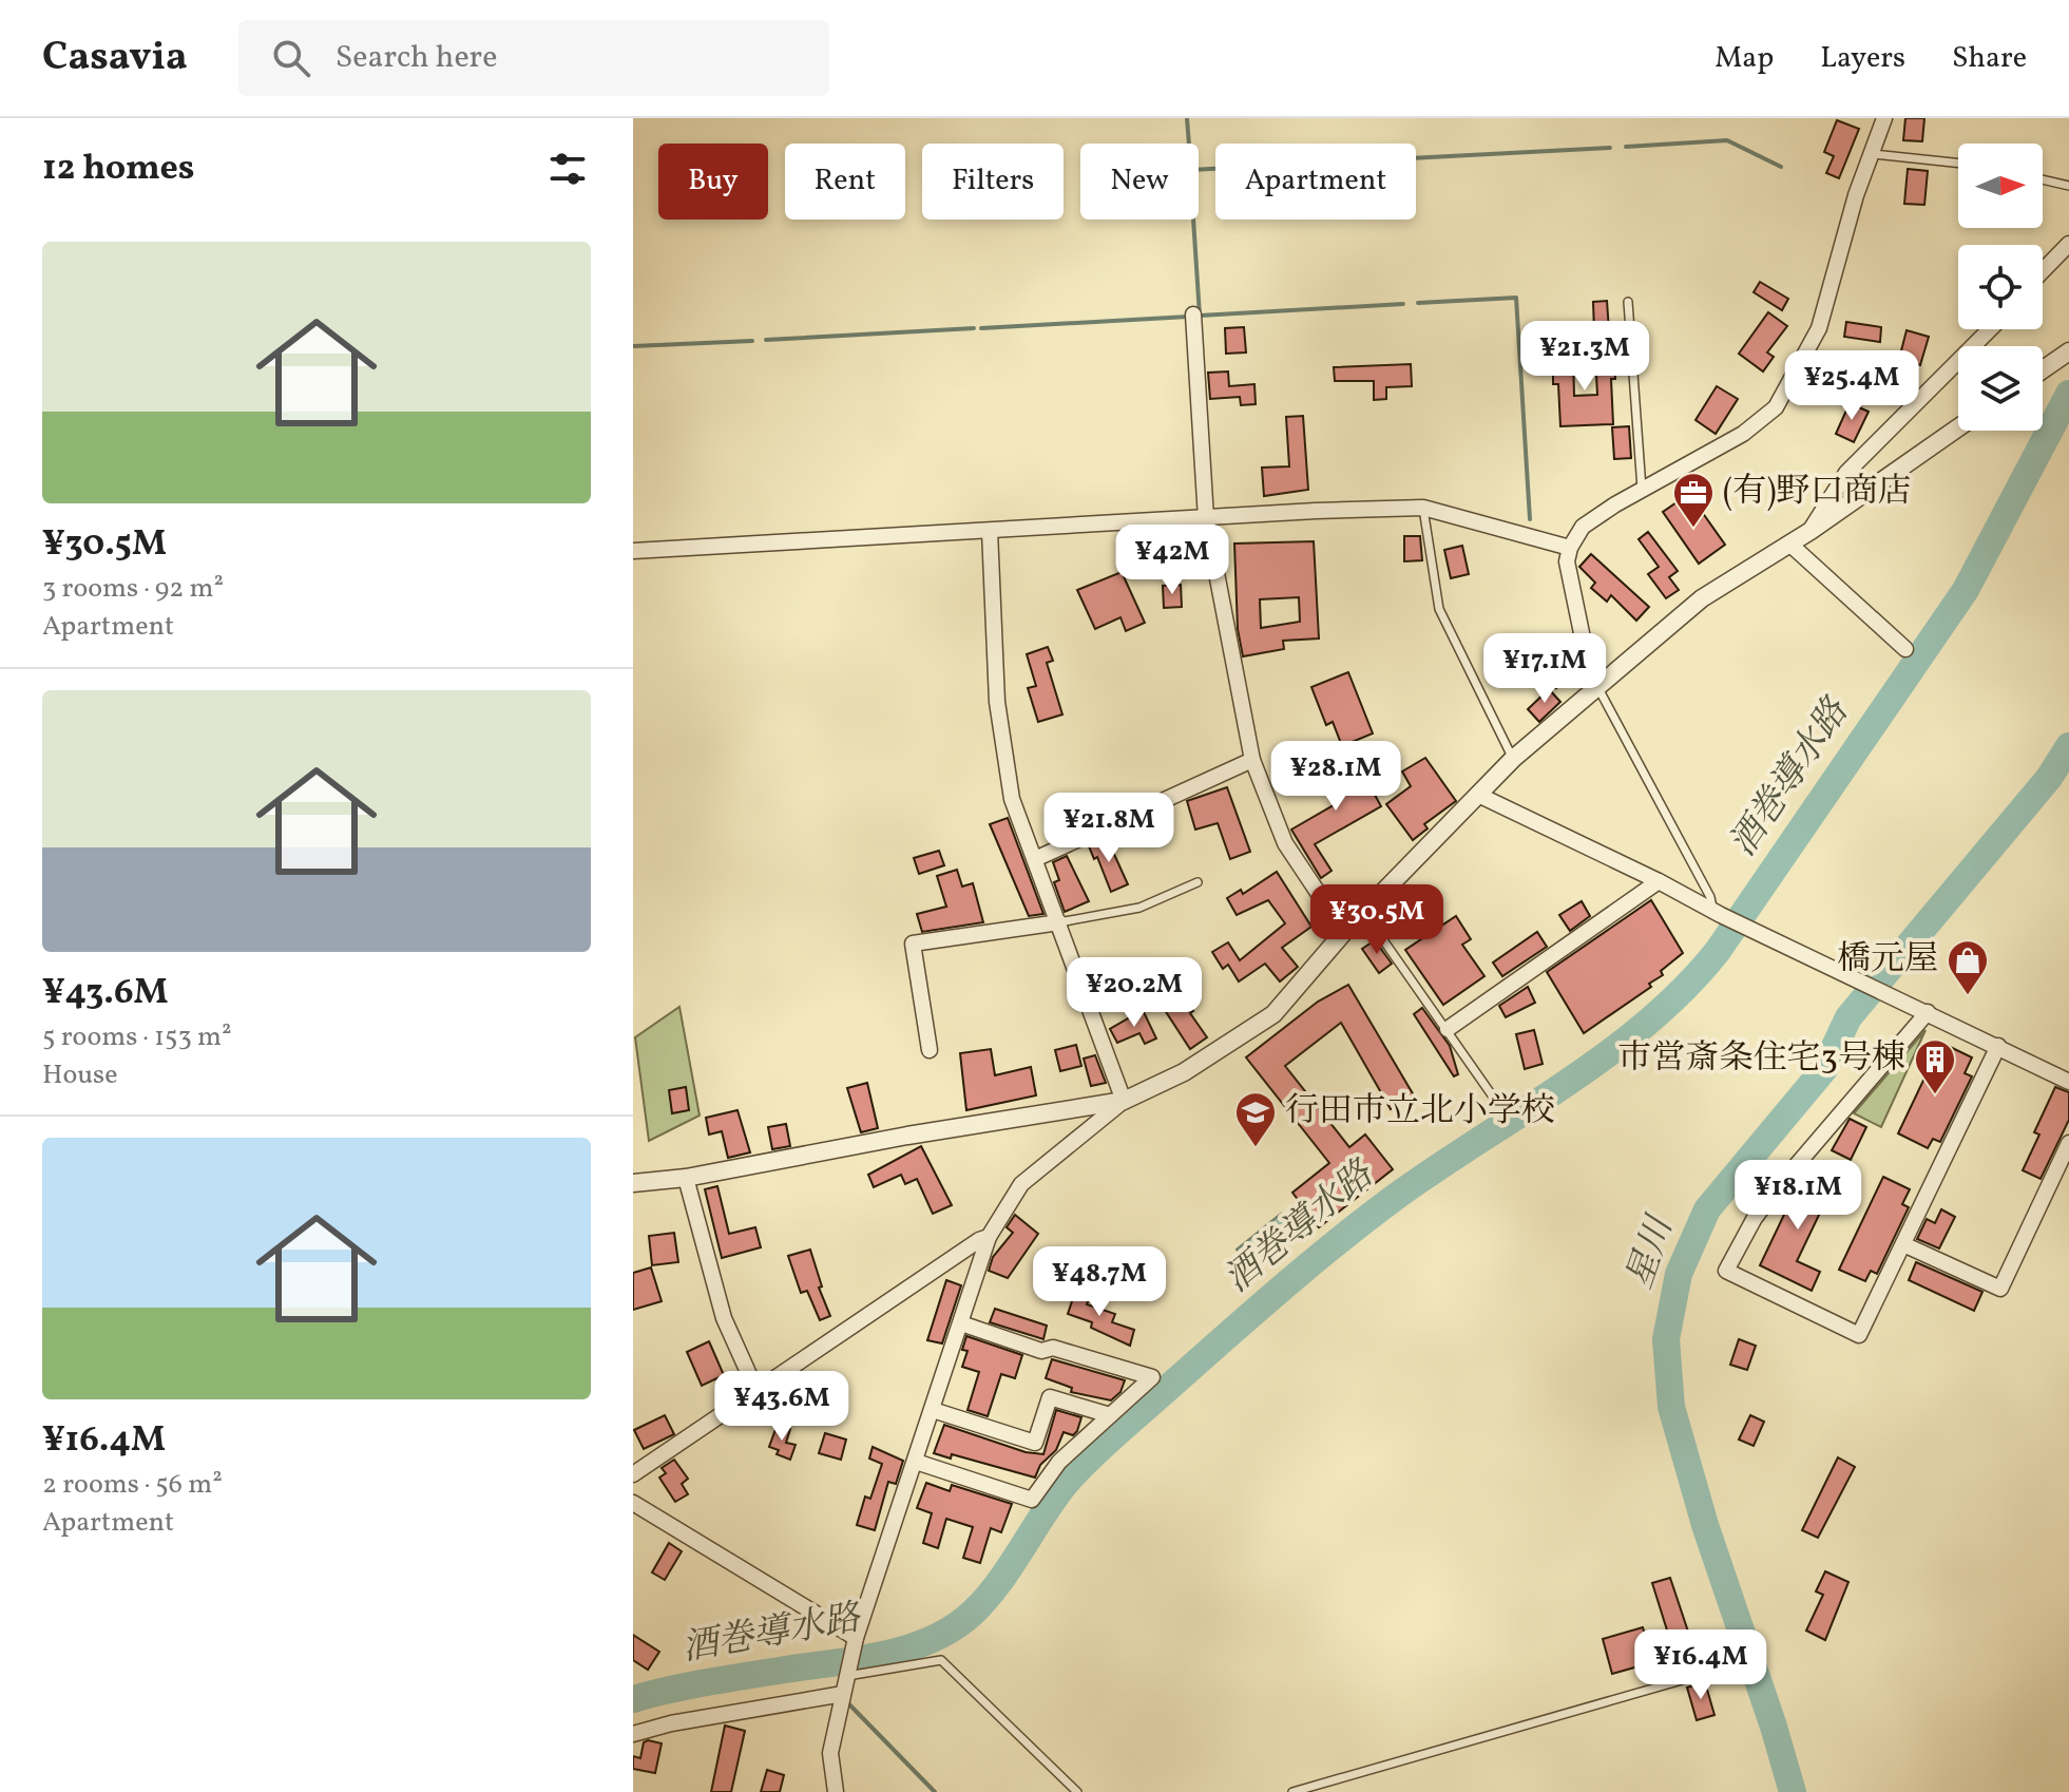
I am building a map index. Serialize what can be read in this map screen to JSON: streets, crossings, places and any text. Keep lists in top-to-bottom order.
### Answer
{
  "water": ["酒巻導水路", "星川"],
  "places": {
    "office": ["(有)野口商店"],
    "shop": ["橋元屋"],
    "building": ["市営斎条住宅3号棟"],
    "school or university": ["行田市立北小学校"]
  },
  "north": "right",
  "page": {
    "header": "Casavia",
    "search": "Search here",
    "nav": ["Map", "Layers", "Share"],
    "heading": "12 homes",
    "chip": [
      "Buy",
      "Rent",
      "Filters",
      "New",
      "Apartment"
    ],
    "list": [
      {
        "name": "¥30.5M",
        "note": "3 rooms · 92 m² · Apartment"
      },
      {
        "name": "¥43.6M",
        "note": "5 rooms · 153 m² · House"
      },
      {
        "name": "¥16.4M",
        "note": "2 rooms · 56 m² · Apartment"
      }
    ],
    "price": [
      "¥21.3M",
      "¥25.4M",
      "¥42M",
      "¥17.1M",
      "¥28.1M",
      "¥21.8M",
      "¥30.5M",
      "¥20.2M",
      "¥18.1M",
      "¥48.7M",
      "¥43.6M",
      "¥16.4M"
    ]
  }
}
